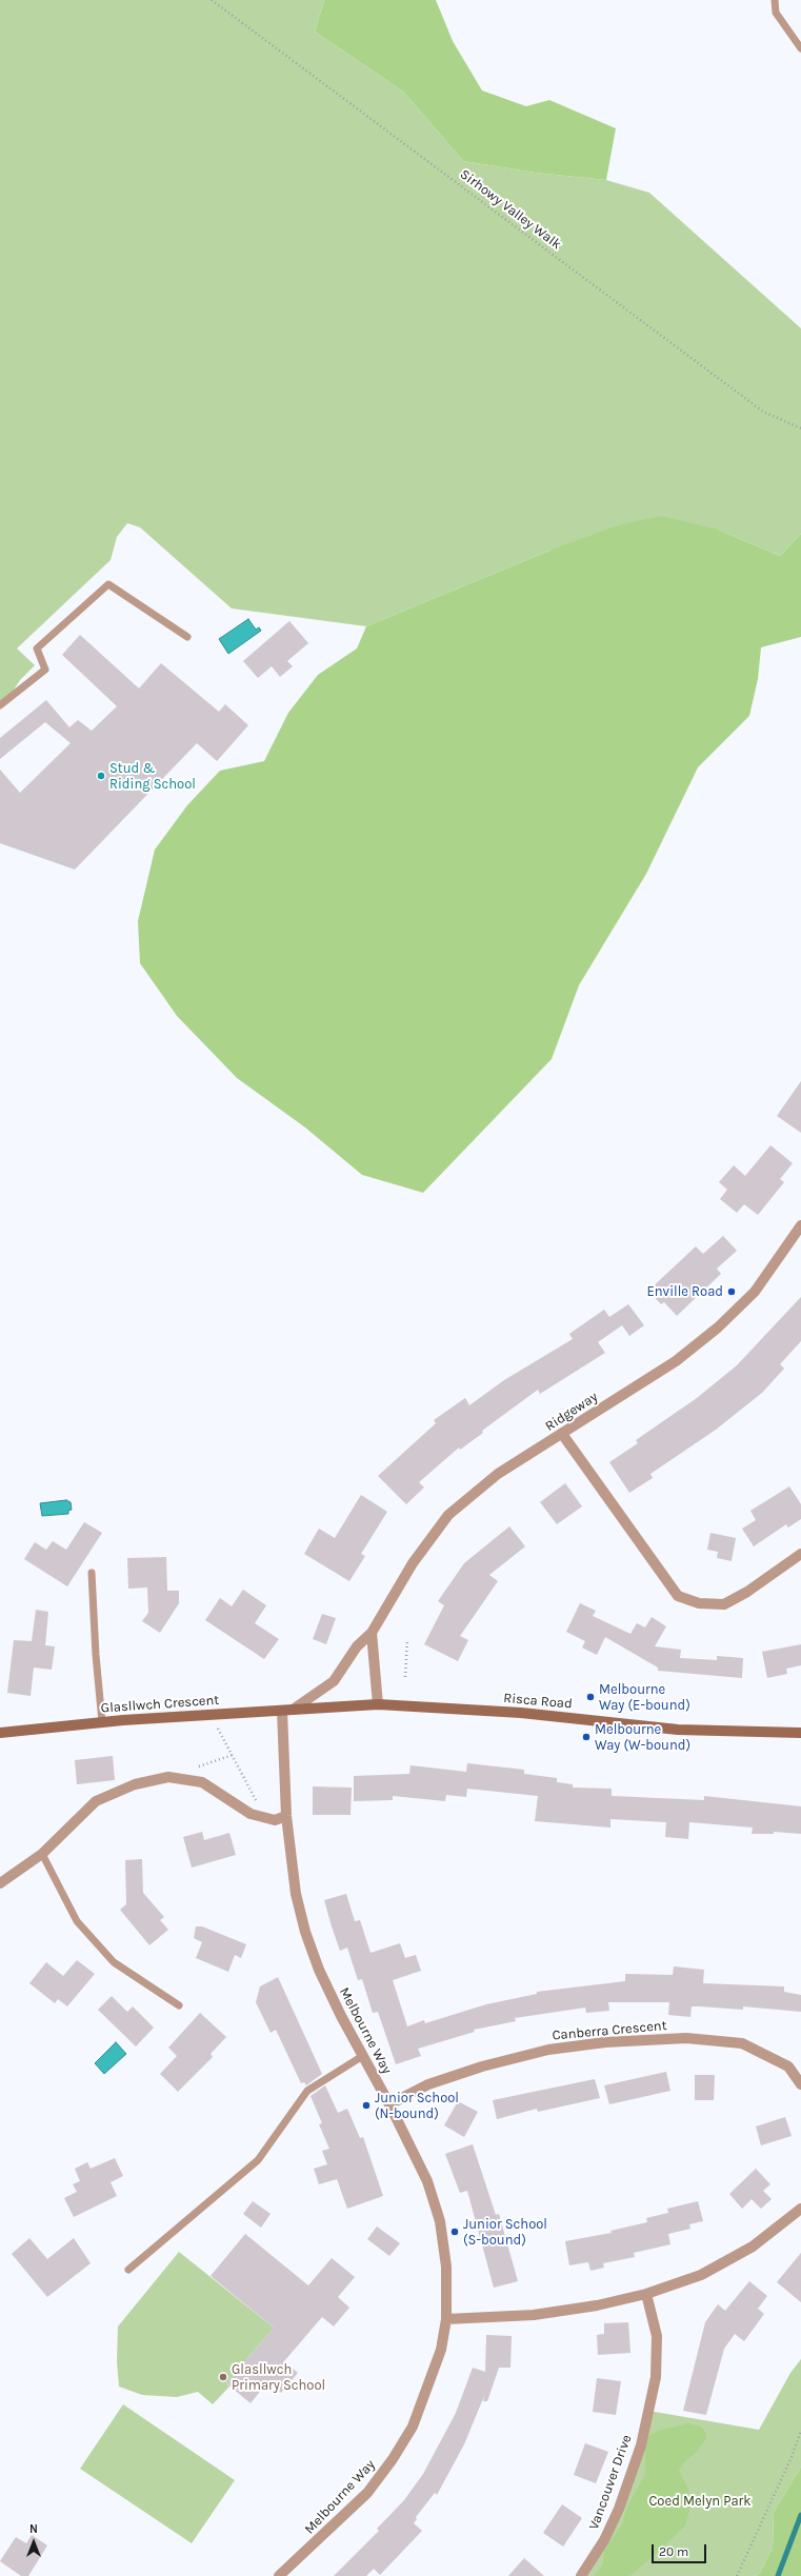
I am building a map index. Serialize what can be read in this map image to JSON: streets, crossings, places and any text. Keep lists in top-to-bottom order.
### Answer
{
  "streets": {
    "main road": ["Risca Road", "Glasllwch Crescent"],
    "street": [
      "Ridgeway",
      "Melbourne Way",
      "Canberra Crescent",
      "Vancouver Drive"
    ],
    "path": ["Sirhowy Valley Walk"]
  },
  "crossings": [
    ["Ridgeway", "Glasllwch Crescent"],
    ["Risca Road", "Glasllwch Crescent"],
    ["Glasllwch Crescent", "Melbourne Way"],
    ["Melbourne Way", "Canberra Crescent"]
  ],
  "parks": ["Coed Melyn Park"],
  "places": [
    "Stud & Riding School",
    "Enville Road",
    "Melbourne Way (E-bound)",
    "Melbourne Way (W-bound)",
    "Junior School (N-bound)",
    "Junior School (S-bound)",
    "Glasllwch Primary School"
  ],
  "scale_bar": "20 m",
  "north": "top"
}
